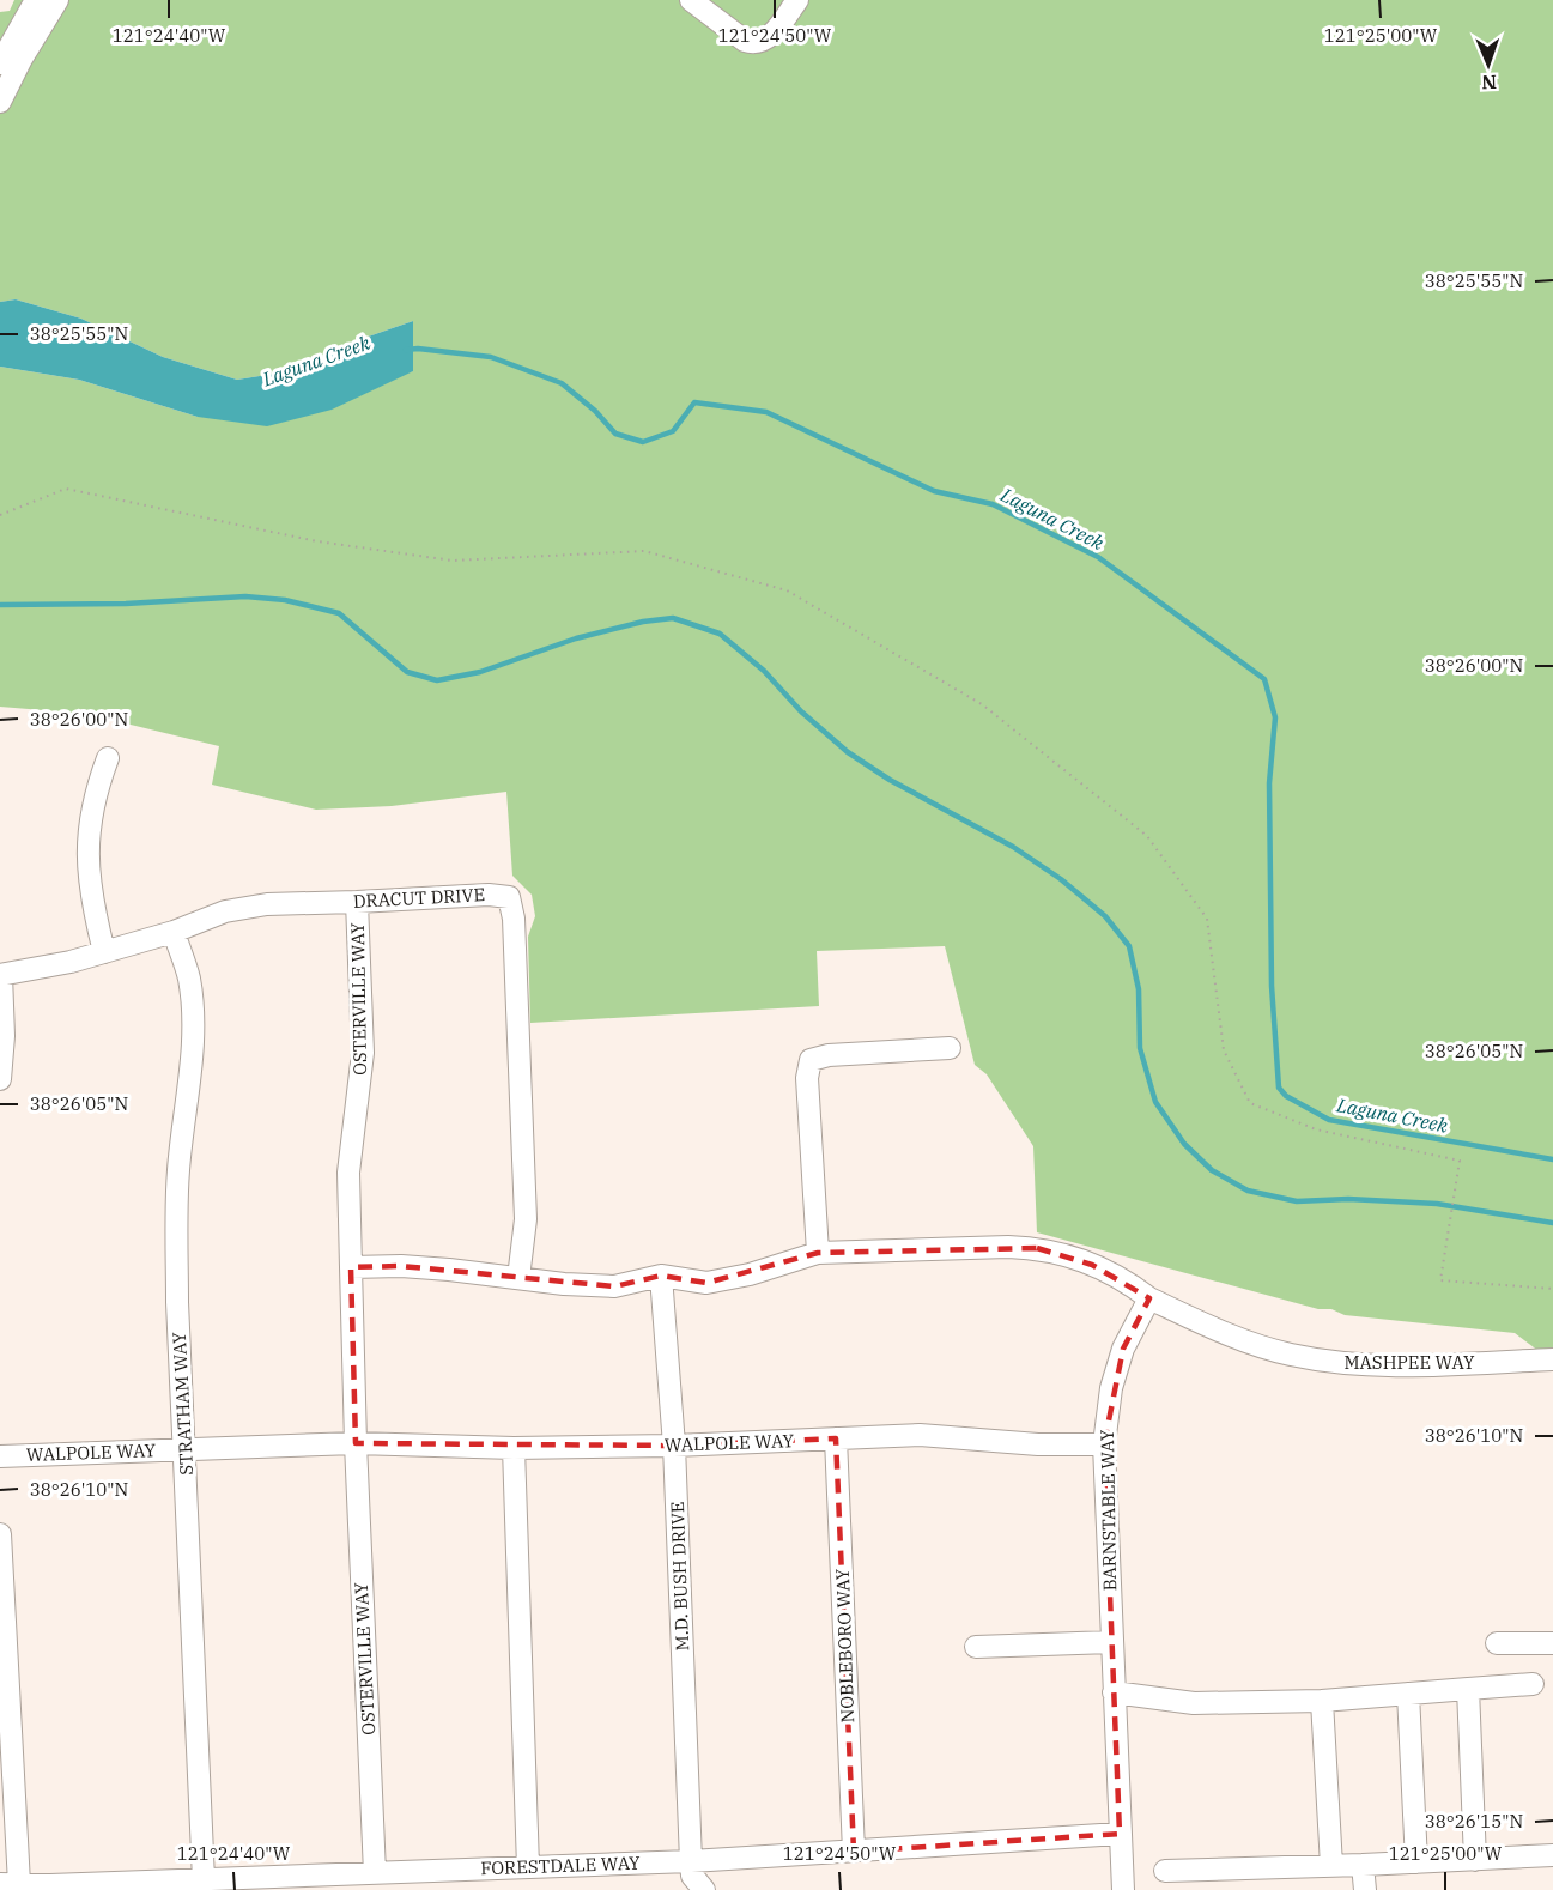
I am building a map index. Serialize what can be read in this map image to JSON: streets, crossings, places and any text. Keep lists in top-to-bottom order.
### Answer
{
  "streets": {
    "street": [
      "DRACUT DRIVE",
      "OSTERVILLE WAY",
      "MASHPEE WAY",
      "STRATHAM WAY",
      "WALPOLE WAY",
      "BARNSTABLE WAY",
      "M.D. BUSH DRIVE",
      "NOBLEBORO WAY",
      "FORESTDALE WAY"
    ]
  },
  "crossings": [
    ["DRACUT DRIVE", "OSTERVILLE WAY"],
    ["DRACUT DRIVE", "STRATHAM WAY"],
    ["OSTERVILLE WAY", "WALPOLE WAY"],
    ["OSTERVILLE WAY", "FORESTDALE WAY"],
    ["MASHPEE WAY", "BARNSTABLE WAY"],
    ["STRATHAM WAY", "WALPOLE WAY"],
    ["STRATHAM WAY", "FORESTDALE WAY"],
    ["WALPOLE WAY", "BARNSTABLE WAY"],
    ["WALPOLE WAY", "M.D. BUSH DRIVE"],
    ["WALPOLE WAY", "NOBLEBORO WAY"],
    ["BARNSTABLE WAY", "FORESTDALE WAY"],
    ["M.D. BUSH DRIVE", "FORESTDALE WAY"],
    ["NOBLEBORO WAY", "FORESTDALE WAY"]
  ],
  "water": ["Laguna Creek"],
  "north": "bottom",
  "coordinates": [
    "121°24'40\"W",
    "121°24'50\"W",
    "121°25'00\"W",
    "38°25'55\"N",
    "38°26'00\"N",
    "38°26'05\"N",
    "38°26'10\"N",
    "38°26'15\"N"
  ]
}
